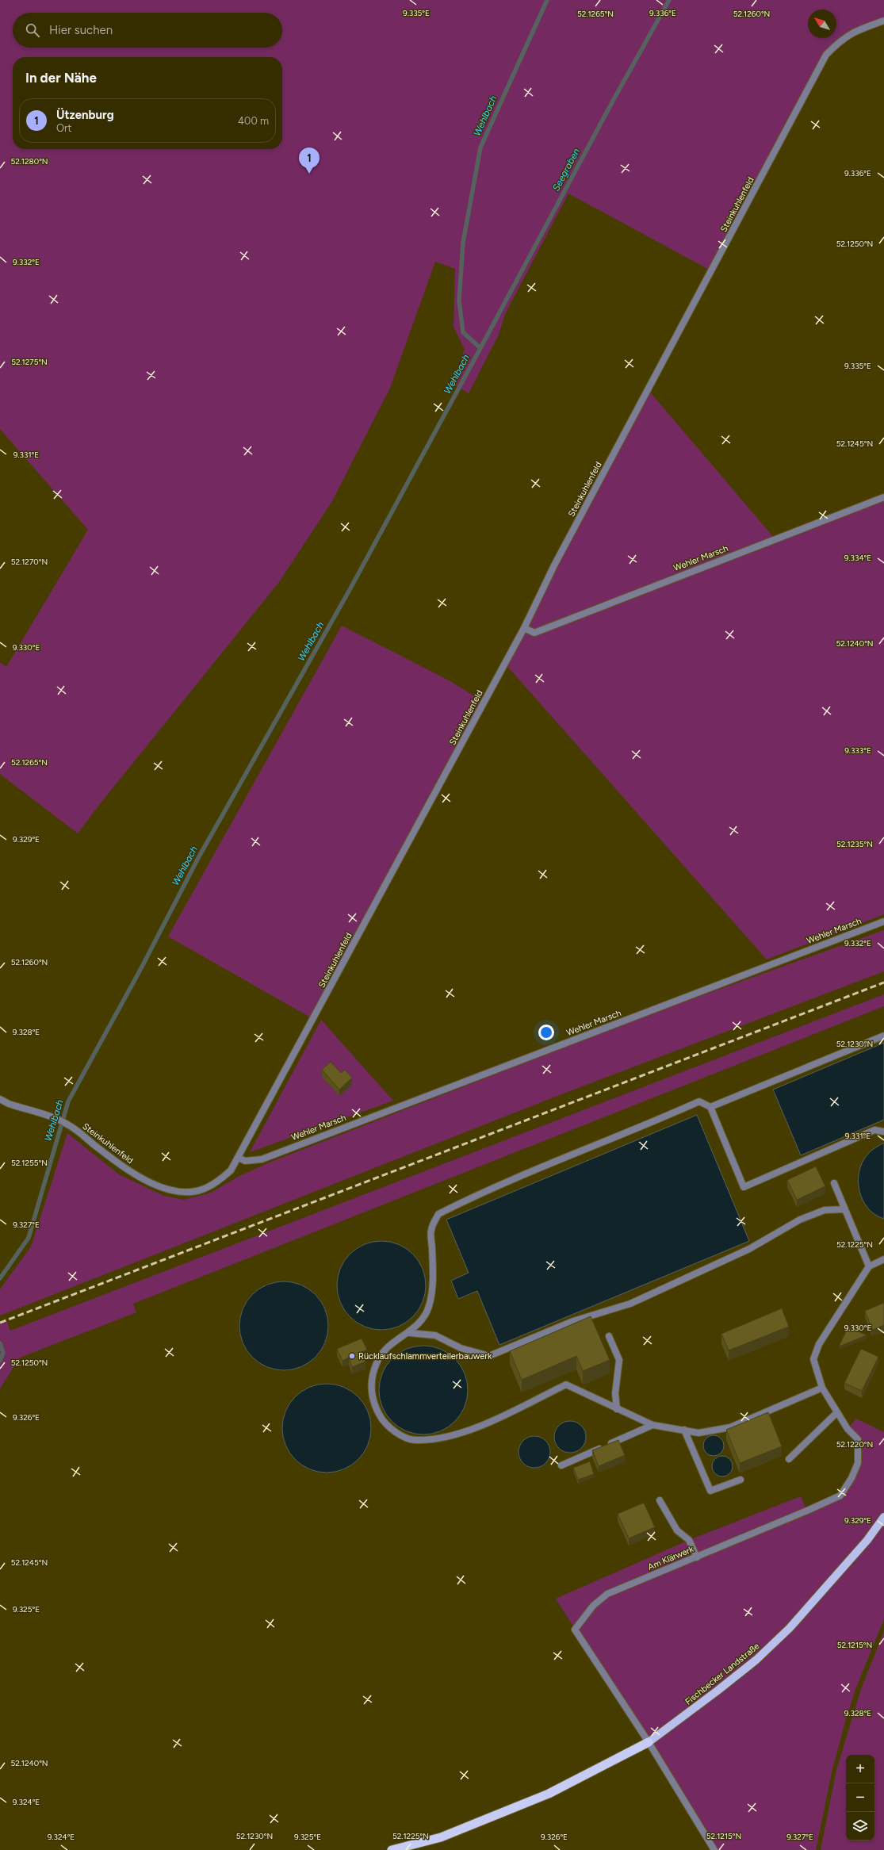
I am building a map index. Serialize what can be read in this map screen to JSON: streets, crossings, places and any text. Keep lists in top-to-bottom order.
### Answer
{
  "streets": {
    "main road": ["Fischbecker Landstraße"],
    "street": ["Steinkuhlenfeld", "Wehler Marsch", "Am Klärwerk"]
  },
  "crossings": [
    ["Steinkuhlenfeld", "Wehler Marsch"],
    ["Am Klärwerk", "Fischbecker Landstraße"]
  ],
  "water": ["Wehlbach", "Seegraben"],
  "places": ["Rücklaufschlammverteilerbauwerk"],
  "north": "top left",
  "page": {
    "search": "Hier suchen",
    "heading": "In der Nähe",
    "list": [
      {
        "mark": "1",
        "name": "Ützenburg",
        "note": "Ort",
        "value": "400 m"
      }
    ],
    "pins": "1",
    "map_buttons": ["+", "−"]
  },
  "coordinates": [
    "9.335°E",
    "9.336°E",
    "52.1265°N",
    "52.1260°N",
    "52.1280°N",
    "52.1250°N",
    "9.332°E",
    "52.1275°N",
    "52.1245°N",
    "9.331°E",
    "9.334°E",
    "52.1270°N",
    "52.1240°N",
    "9.330°E",
    "9.333°E",
    "9.329°E",
    "52.1235°N",
    "9.328°E",
    "52.1230°N",
    "52.1255°N",
    "9.327°E",
    "52.1225°N",
    "9.326°E",
    "52.1220°N",
    "9.325°E",
    "52.1215°N",
    "9.324°E"
  ]
}
